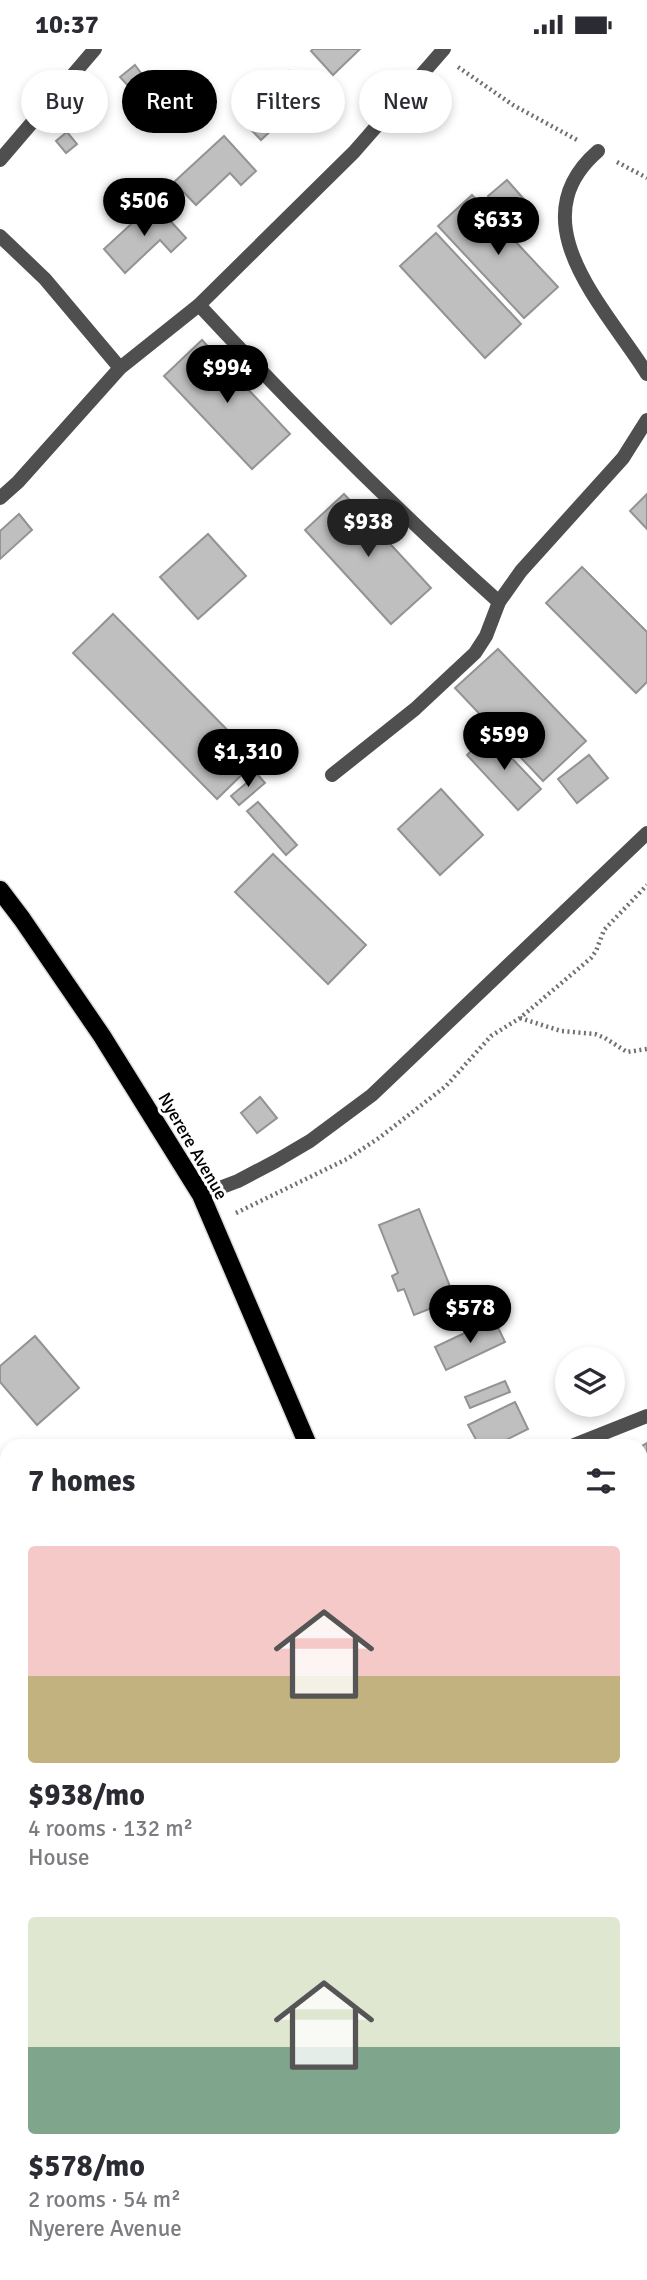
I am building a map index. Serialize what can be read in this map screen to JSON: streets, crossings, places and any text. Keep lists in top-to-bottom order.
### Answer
{
  "streets": {
    "main road": ["Nyerere Avenue"]
  },
  "page": {
    "status": "10:37",
    "chip": [
      "Buy",
      "Rent",
      "Filters",
      "New"
    ],
    "price": [
      "$506",
      "$633",
      "$994",
      "$938",
      "$599",
      "$1,310",
      "$578"
    ],
    "heading": "7 homes",
    "list": [
      {
        "name": "$938/mo",
        "note": "4 rooms · 132 m² · House"
      },
      {
        "name": "$578/mo",
        "note": "2 rooms · 54 m² · Nyerere Avenue"
      }
    ]
  }
}
